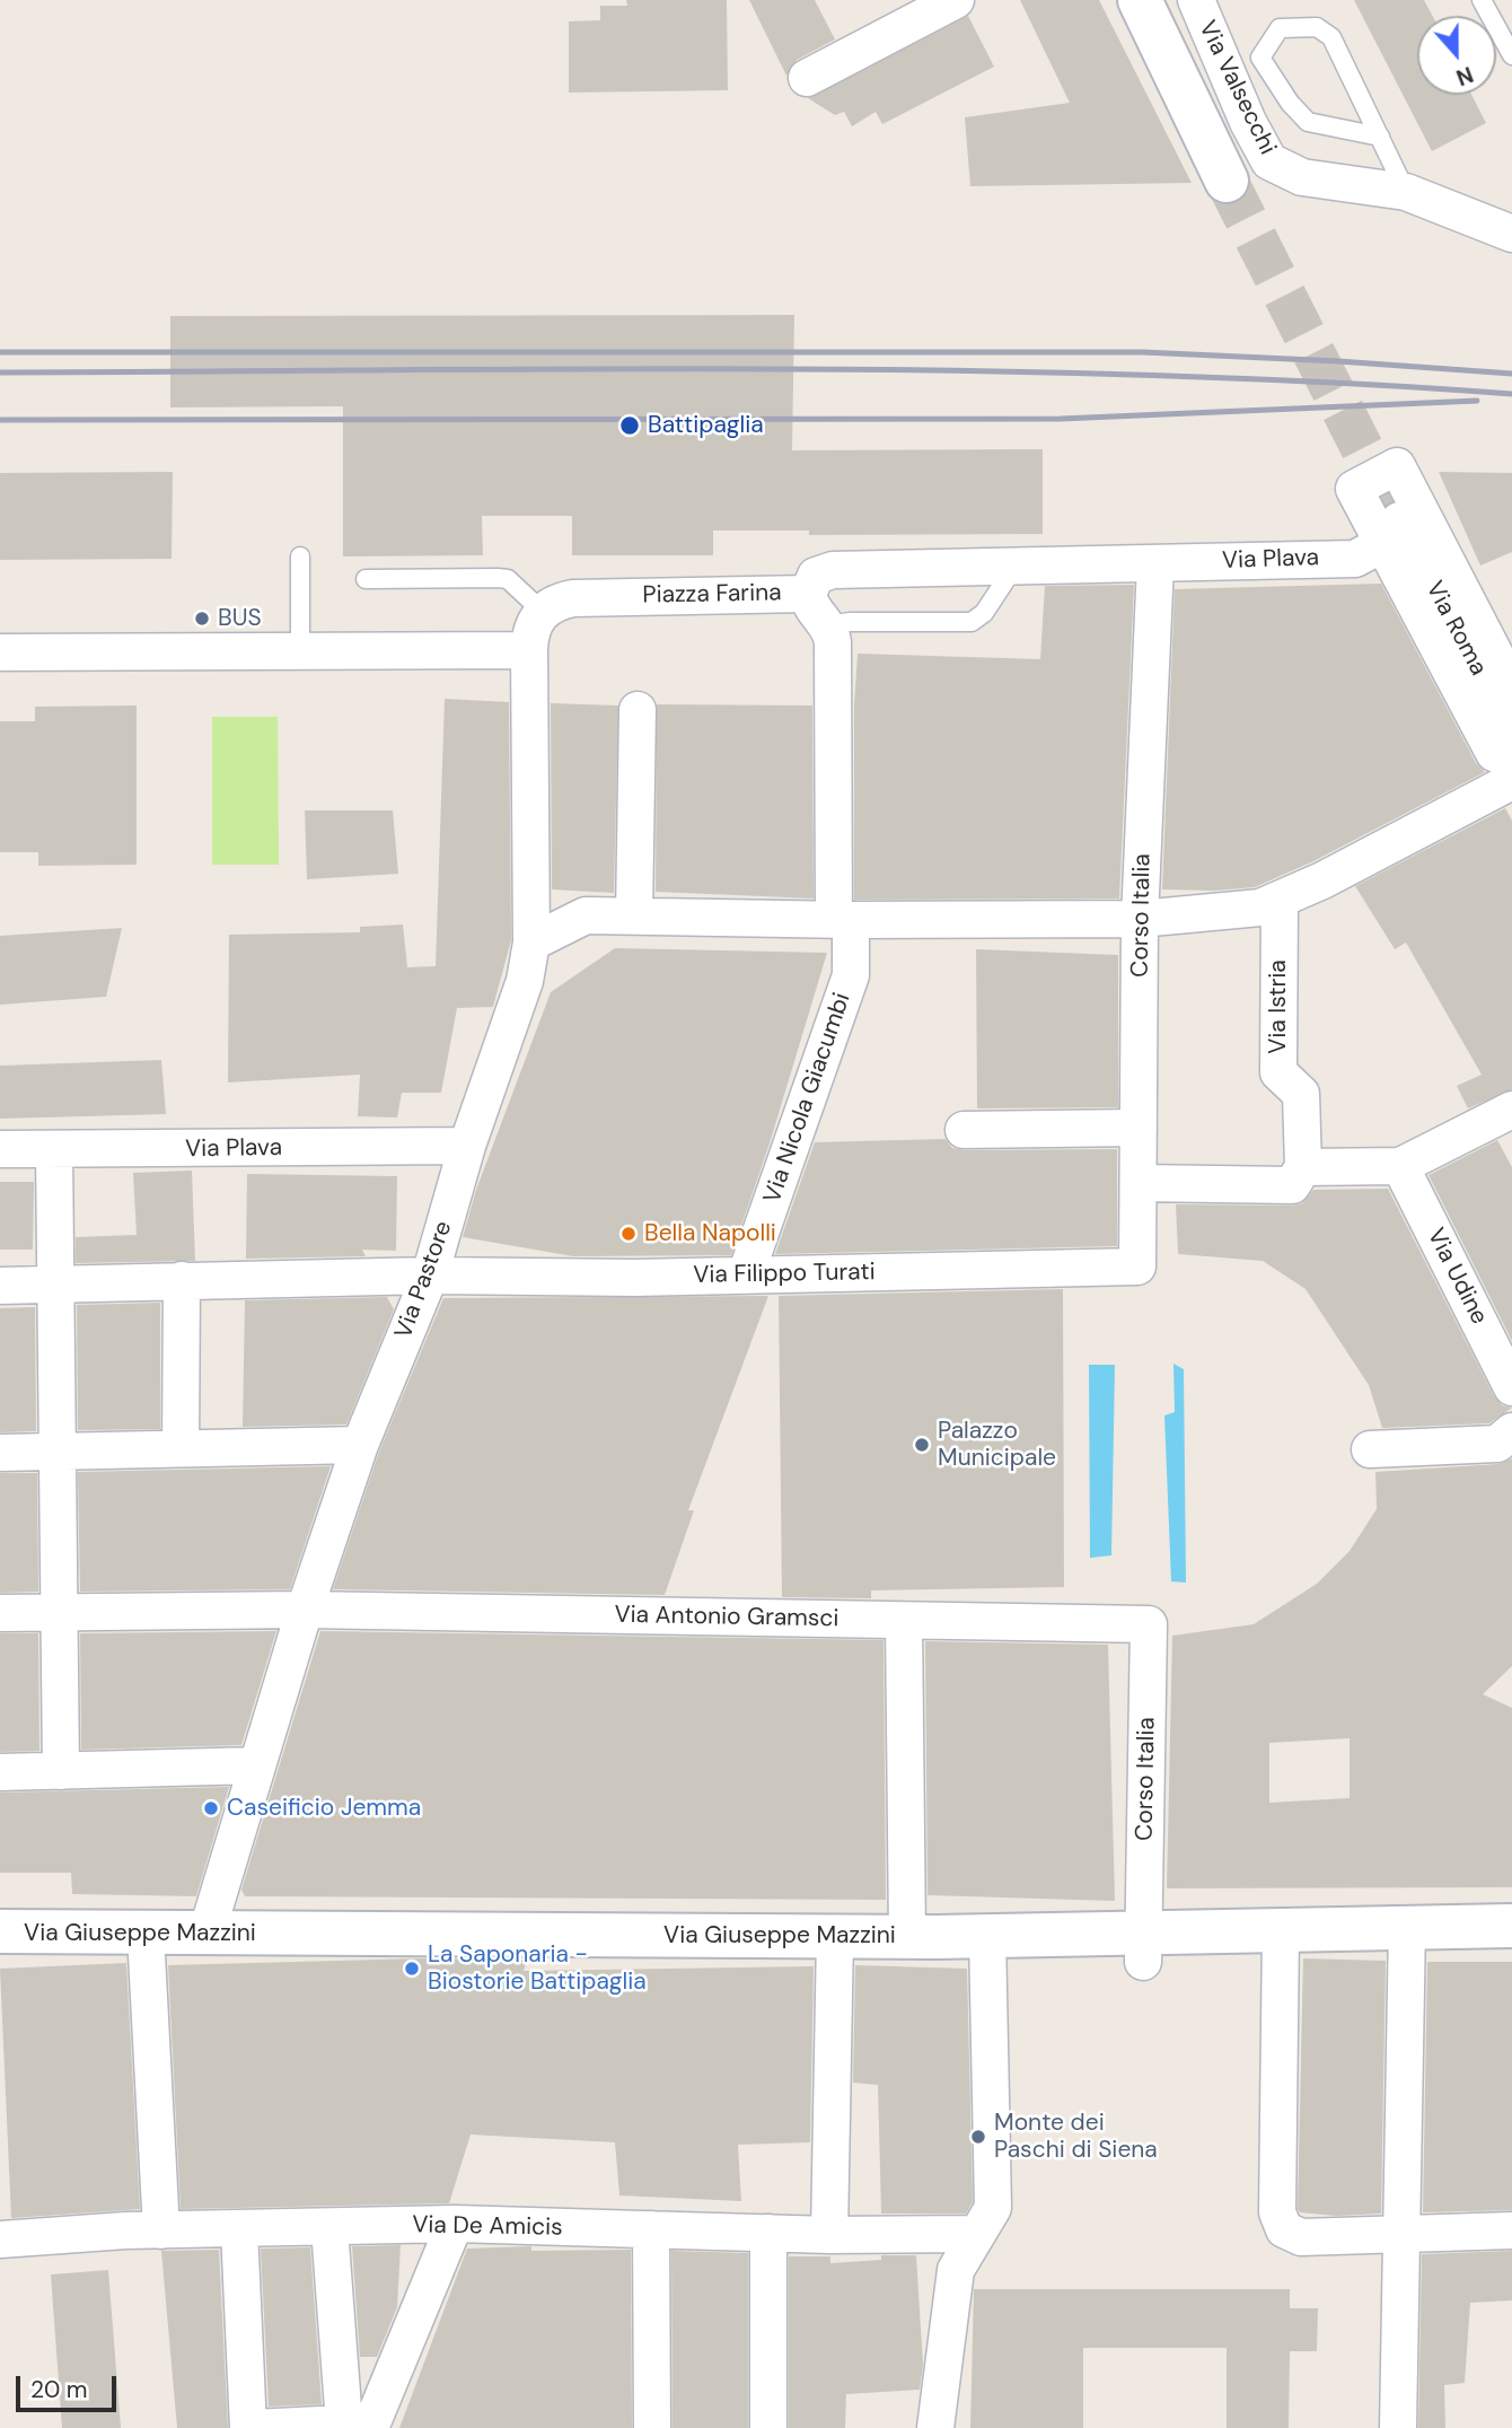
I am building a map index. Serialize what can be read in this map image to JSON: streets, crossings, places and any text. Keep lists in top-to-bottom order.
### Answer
{
  "streets": {
    "main road": ["Via Roma", "Via Giuseppe Mazzini"],
    "street": [
      "Via Valsecchi",
      "Via Plava",
      "Piazza Farina",
      "Corso Italia",
      "Via Istria",
      "Via Nicola Giacumbi",
      "Via Filippo Turati",
      "Via Udine",
      "Via Pastore",
      "Via Antonio Gramsci",
      "Via De Amicis"
    ]
  },
  "crossings": [
    ["Via Plava", "Piazza Farina"],
    ["Via Plava", "Via Roma"],
    ["Via Plava", "Corso Italia"],
    ["Via Plava", "Via Pastore"],
    ["Piazza Farina", "Corso Italia"],
    ["Piazza Farina", "Via Pastore"],
    ["Corso Italia", "Via Filippo Turati"],
    ["Corso Italia", "Via Antonio Gramsci"],
    ["Corso Italia", "Via Giuseppe Mazzini"],
    ["Via Nicola Giacumbi", "Via Filippo Turati"],
    ["Via Filippo Turati", "Via Pastore"],
    ["Via Pastore", "Via Antonio Gramsci"],
    ["Via Pastore", "Via Giuseppe Mazzini"]
  ],
  "places": [
    "Battipaglia",
    "BUS",
    "Bella Napolli",
    "Palazzo Municipale",
    "Caseificio Jemma",
    "La Saponaria - Biostorie Battipaglia",
    "Monte dei Paschi di Siena"
  ],
  "scale_bar": "20 m",
  "north": "bottom"
}
